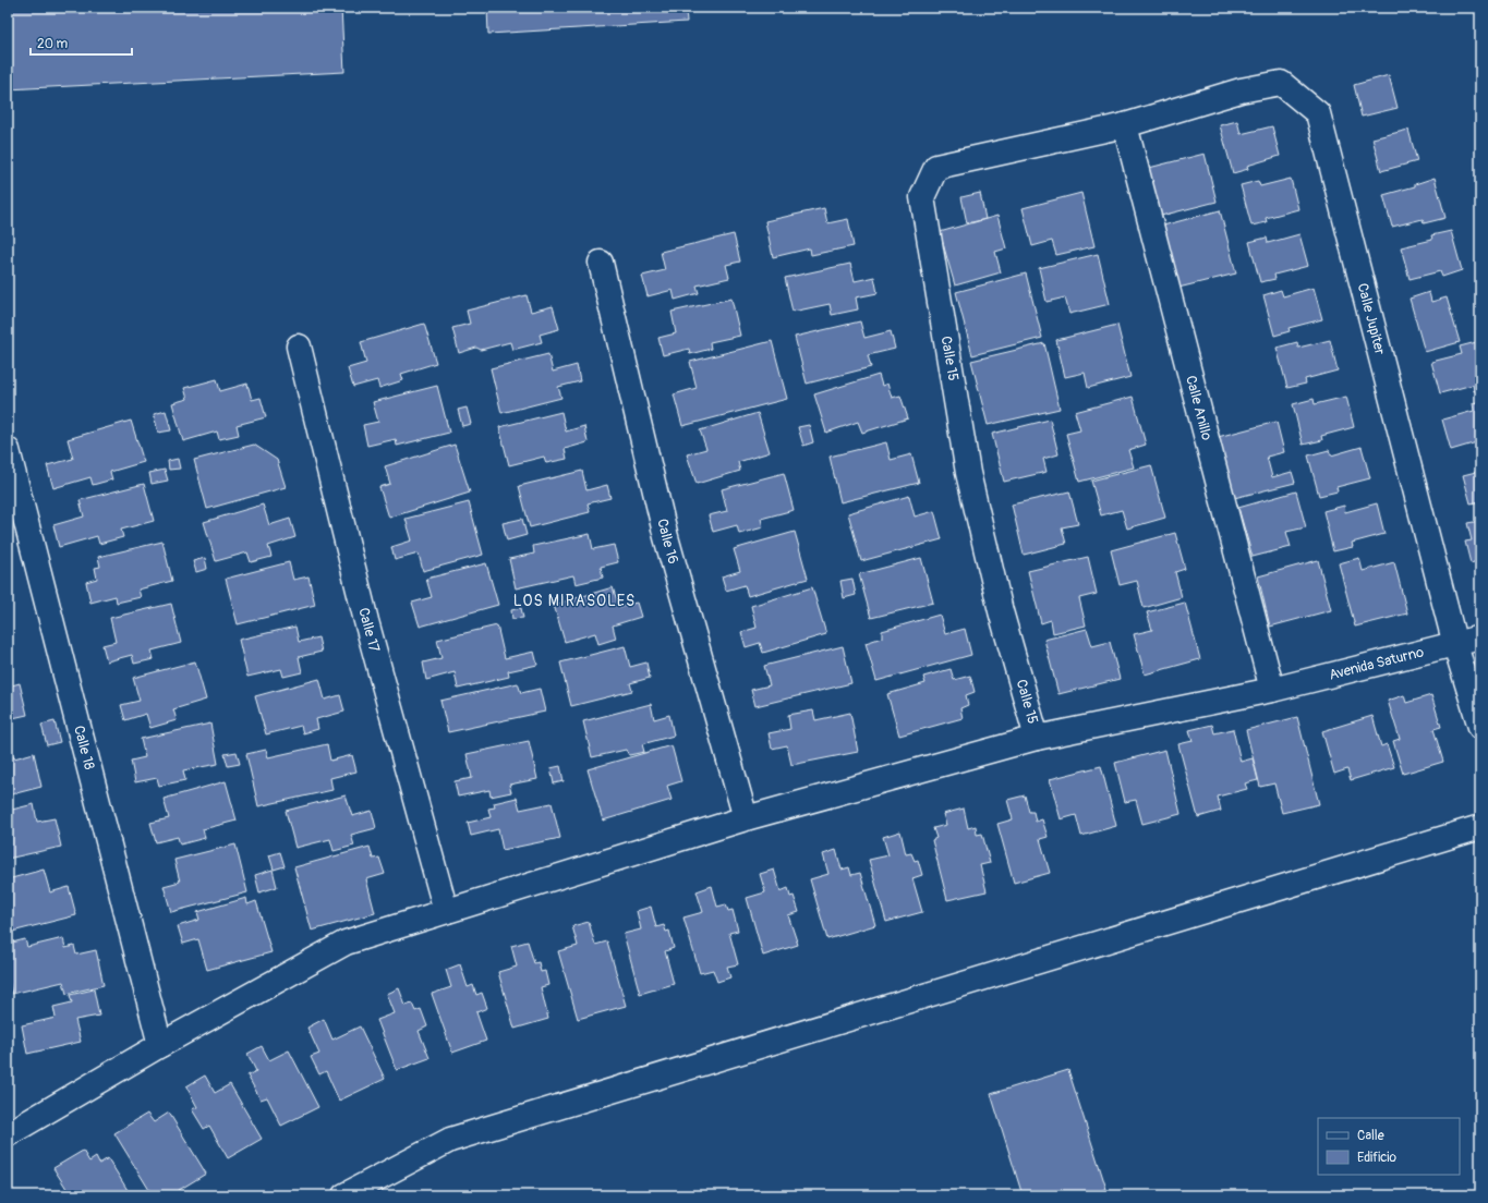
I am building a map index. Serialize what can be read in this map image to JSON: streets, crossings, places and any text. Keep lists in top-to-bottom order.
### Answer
{
  "streets": {
    "street": [
      "Calle Jupiter",
      "Calle 15",
      "Calle Anillo",
      "Calle 16",
      "Calle 17",
      "Avenida Saturno",
      "Calle 18"
    ]
  },
  "crossings": [
    ["Calle Jupiter", "Calle 15"],
    ["Calle Jupiter", "Calle Anillo"],
    ["Calle Jupiter", "Avenida Saturno"],
    ["Calle 15", "Calle Anillo"],
    ["Calle 15", "Avenida Saturno"],
    ["Calle Anillo", "Avenida Saturno"],
    ["Calle 16", "Avenida Saturno"],
    ["Calle 17", "Avenida Saturno"],
    ["Avenida Saturno", "Calle 18"]
  ],
  "districts": ["LOS MIRASOLES"],
  "legend": ["Calle", "Edificio"],
  "scale_bar": "20 m"
}
